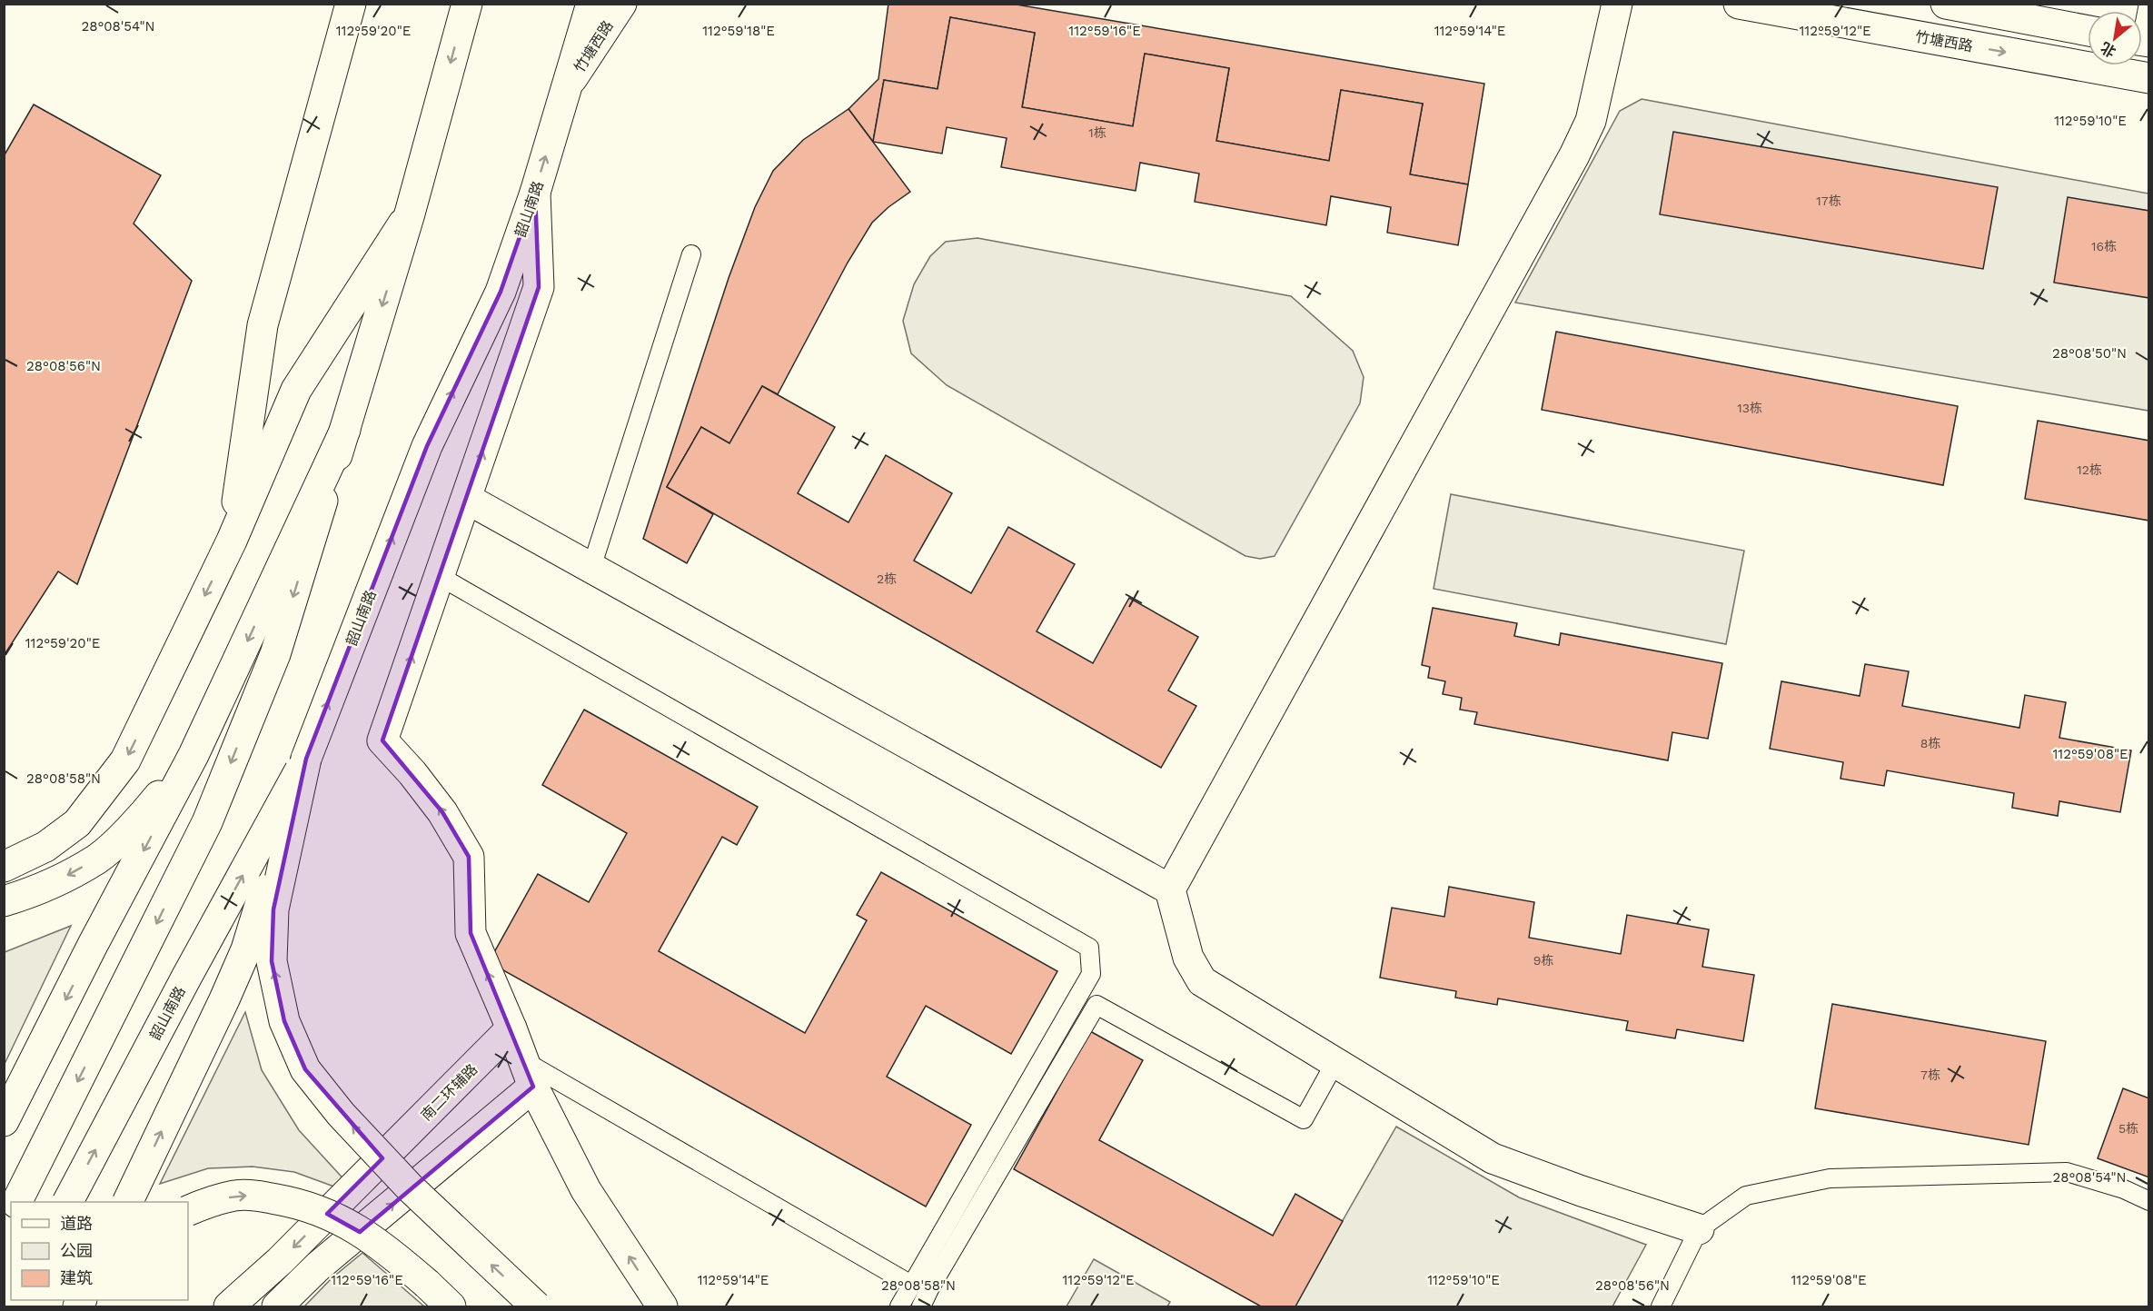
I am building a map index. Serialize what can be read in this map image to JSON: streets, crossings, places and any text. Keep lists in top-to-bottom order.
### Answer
{
  "streets": {
    "main road": ["竹塘西路", "韶山南路", "南二环辅路"]
  },
  "crossings": [
    ["竹塘西路", "韶山南路"]
  ],
  "house_numbers": [
    "1栋",
    "17栋",
    "16栋",
    "13栋",
    "12栋",
    "2栋",
    "8栋",
    "9栋",
    "7栋",
    "5栋"
  ],
  "legend": ["道路", "公园", "建筑"],
  "north": "bottom left",
  "coordinates": [
    "28°08'54\"N",
    "112°59'20\"E",
    "112°59'18\"E",
    "112°59'16\"E",
    "112°59'14\"E",
    "112°59'12\"E",
    "112°59'10\"E",
    "28°08'50\"N",
    "28°08'56\"N",
    "112°59'08\"E",
    "28°08'58\"N"
  ]
}
